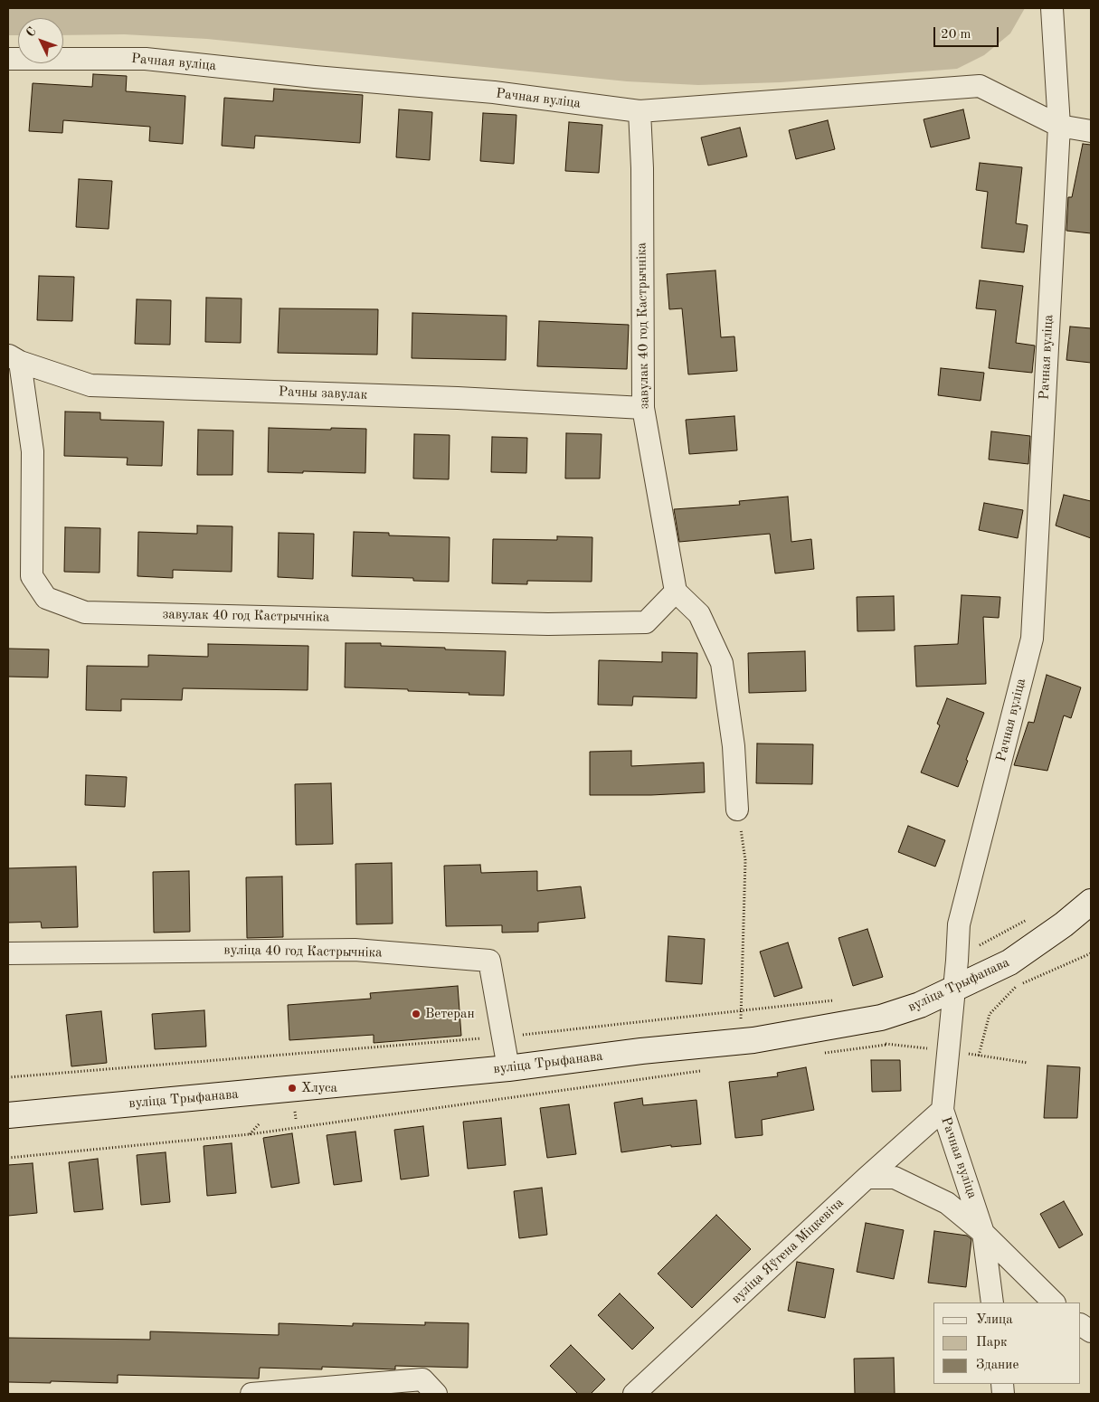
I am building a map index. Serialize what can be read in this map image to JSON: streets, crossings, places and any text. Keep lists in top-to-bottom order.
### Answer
{
  "streets": {
    "street": [
      "Рачная вуліца",
      "завулак 40 год Кастрычніка",
      "Рачны завулак",
      "вуліца 40 год Кастрычніка",
      "вуліца Трыфанава",
      "вуліца Яўгена Міцкевіча"
    ]
  },
  "crossings": [
    ["Рачная вуліца", "завулак 40 год Кастрычніка"],
    ["Рачная вуліца", "вуліца Трыфанава"],
    ["Рачная вуліца", "вуліца Яўгена Міцкевіча"],
    ["завулак 40 год Кастрычніка", "Рачны завулак"],
    ["вуліца 40 год Кастрычніка", "вуліца Трыфанава"]
  ],
  "places": ["Ветеран", "Хлуса"],
  "legend": ["Улица", "Парк", "Здание"],
  "scale_bar": "20 m",
  "north": "top left"
}
